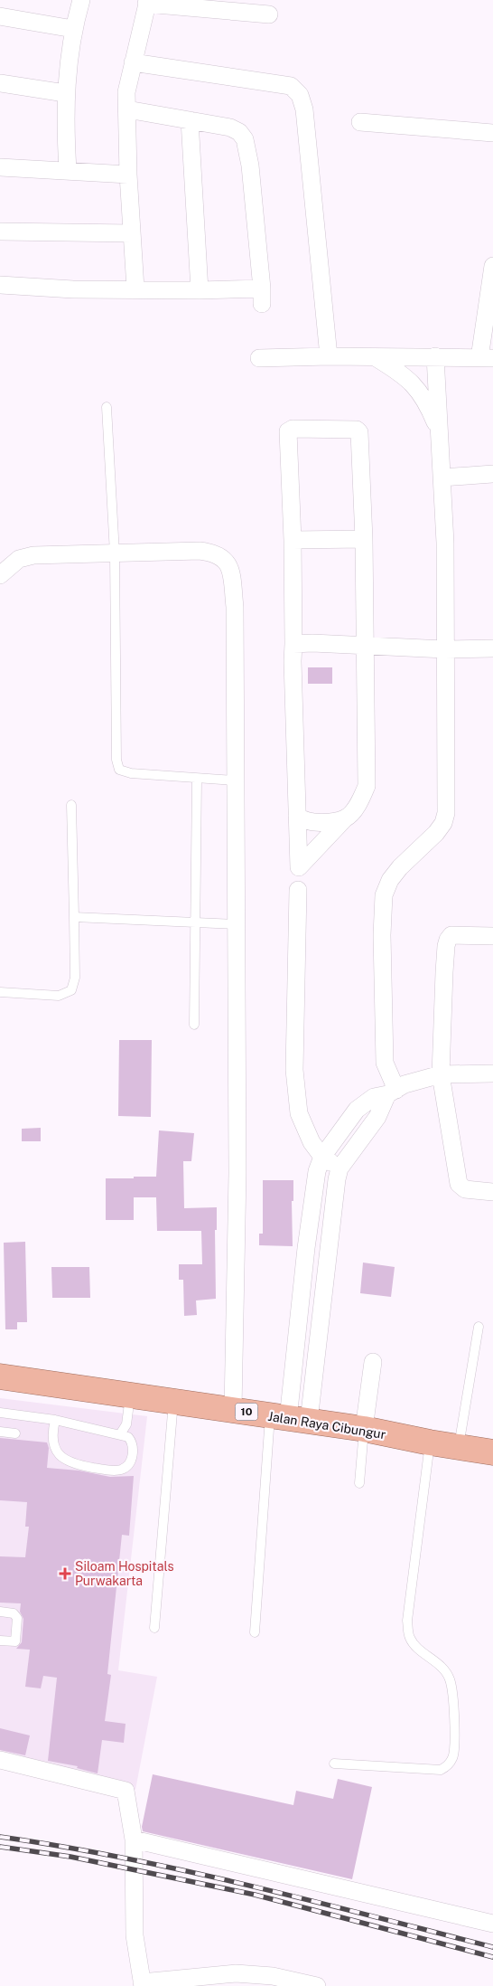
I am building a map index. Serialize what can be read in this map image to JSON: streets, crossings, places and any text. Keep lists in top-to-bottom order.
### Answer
{
  "streets": {
    "highway": ["10", "Jalan Raya Cibungur"]
  },
  "places": {
    "health": ["Siloam Hospitals Purwakarta"]
  }
}
